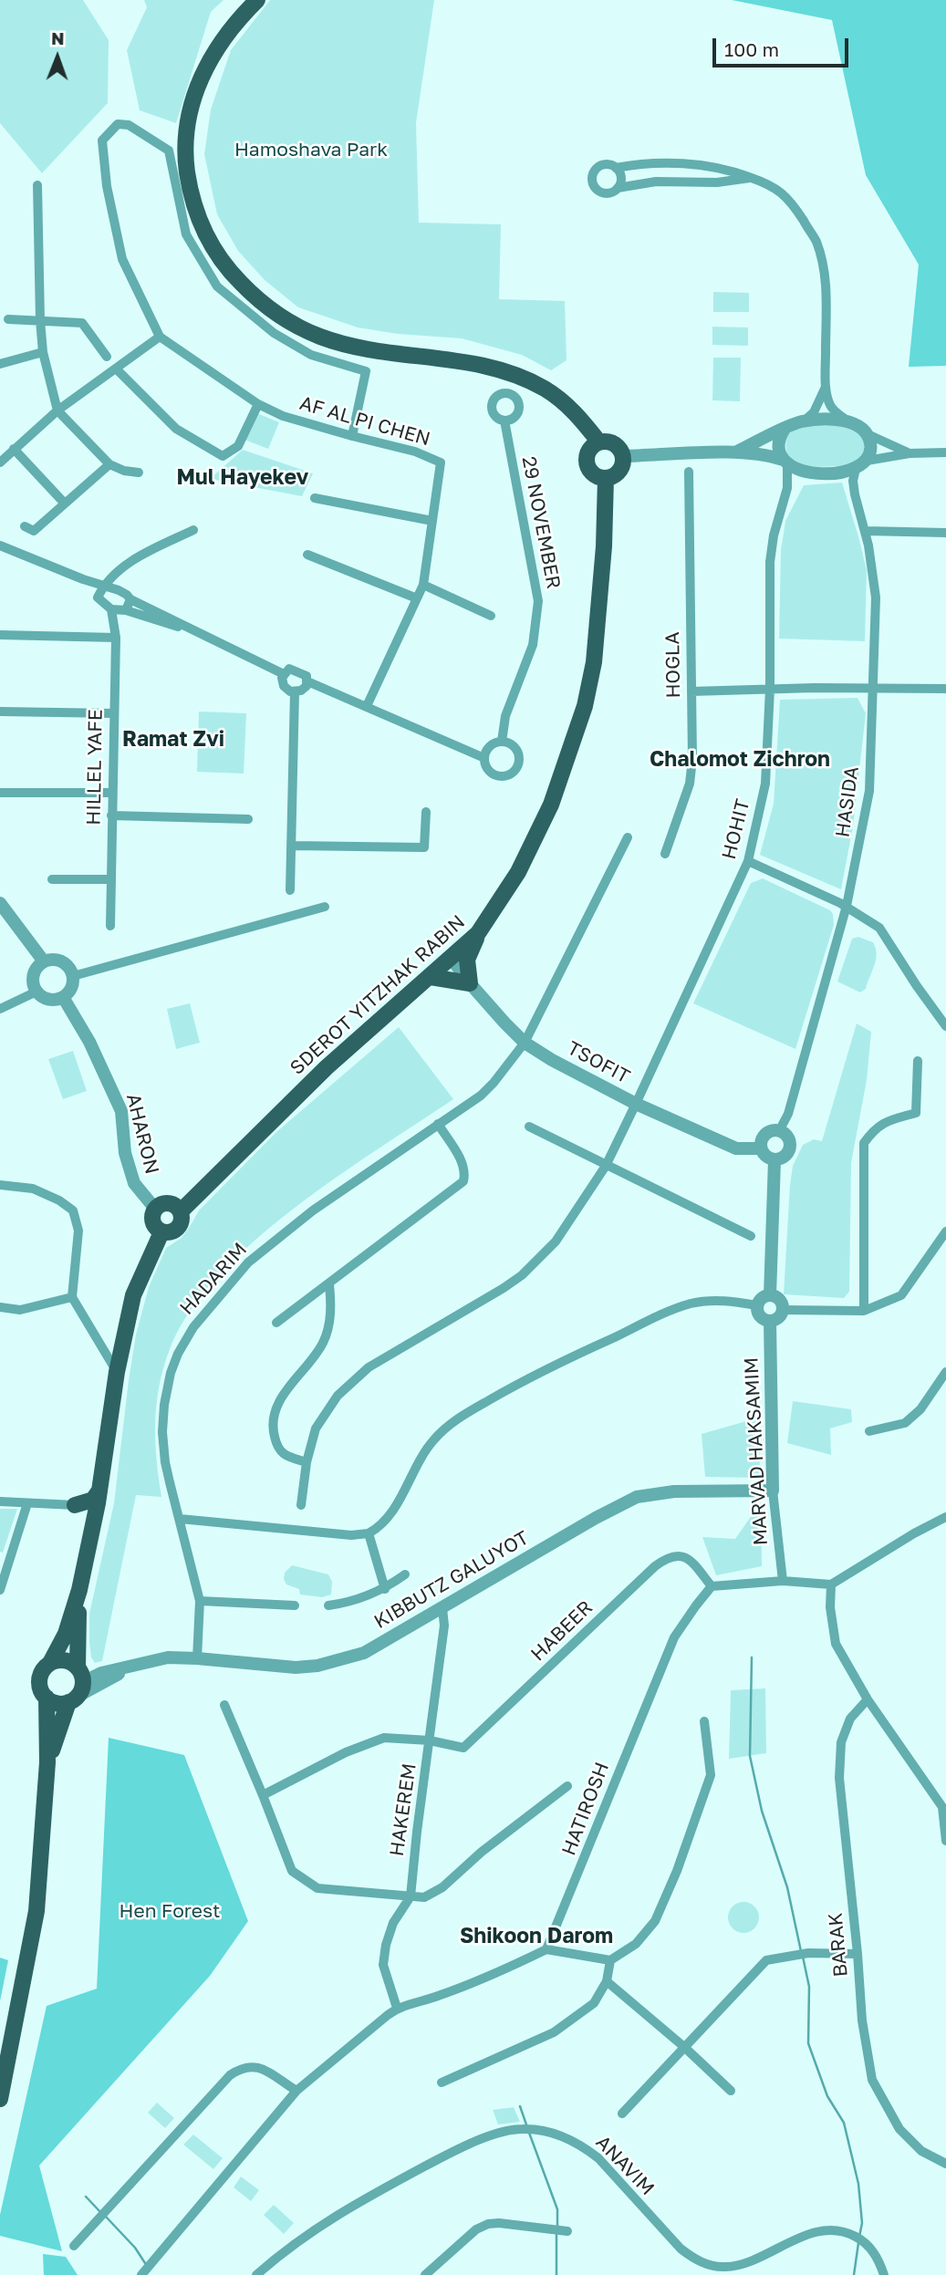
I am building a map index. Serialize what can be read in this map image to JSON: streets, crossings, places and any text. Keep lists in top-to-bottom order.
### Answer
{
  "streets": {
    "main road": ["SDEROT YITZHAK RABIN"],
    "street": [
      "AF AL PI CHEN",
      "29 NOVEMBER",
      "HOGLA",
      "HILLEL YAFE",
      "HASIDA",
      "HOHIT",
      "TSOFIT",
      "AHARON",
      "HADARIM",
      "MARVAD HAKSAMIM",
      "KIBBUTZ GALUYOT",
      "HABEER",
      "HATIROSH",
      "HAKEREM",
      "BARAK",
      "ANAVIM"
    ]
  },
  "crossings": [
    ["HASIDA", "HOHIT"],
    ["HASIDA", "TSOFIT"],
    ["HOHIT", "TSOFIT"],
    ["SDEROT YITZHAK RABIN", "TSOFIT"],
    ["SDEROT YITZHAK RABIN", "AHARON"],
    ["TSOFIT", "HADARIM"],
    ["HADARIM", "KIBBUTZ GALUYOT"],
    ["MARVAD HAKSAMIM", "KIBBUTZ GALUYOT"],
    ["KIBBUTZ GALUYOT", "HAKEREM"],
    ["HABEER", "HATIROSH"],
    ["HABEER", "HAKEREM"]
  ],
  "districts": [
    "Mul Hayekev",
    "Ramat Zvi",
    "Chalomot Zichron",
    "Shikoon Darom"
  ],
  "parks": ["Hamoshava Park", "Hen Forest"],
  "scale_bar": "100 m",
  "north": "top"
}
